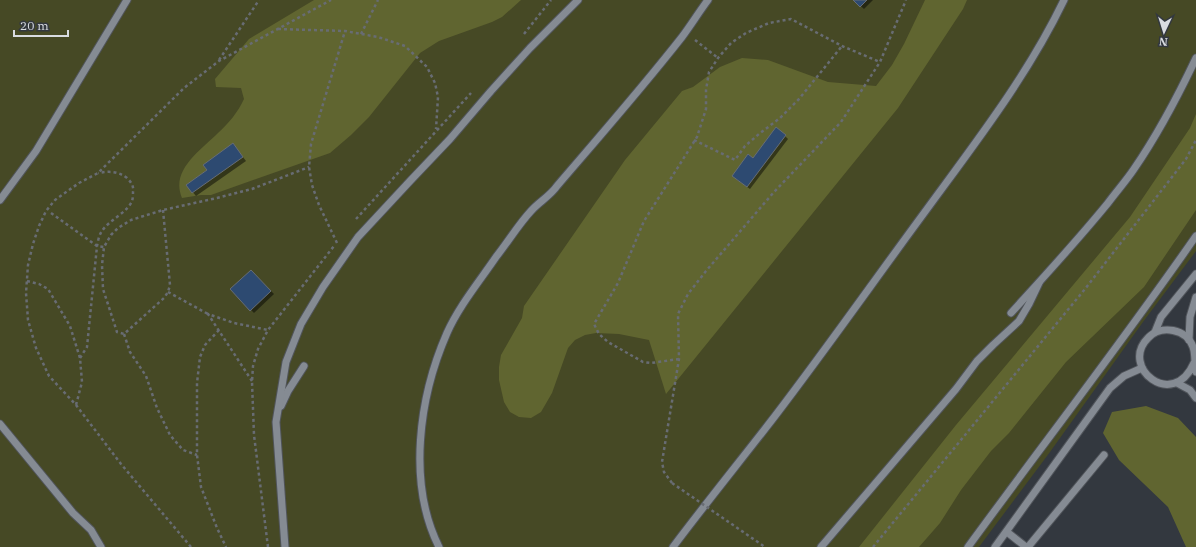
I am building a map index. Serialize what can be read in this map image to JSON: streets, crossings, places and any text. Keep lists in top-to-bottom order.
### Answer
{
  "scale_bar": "20 m",
  "north": "bottom"
}
